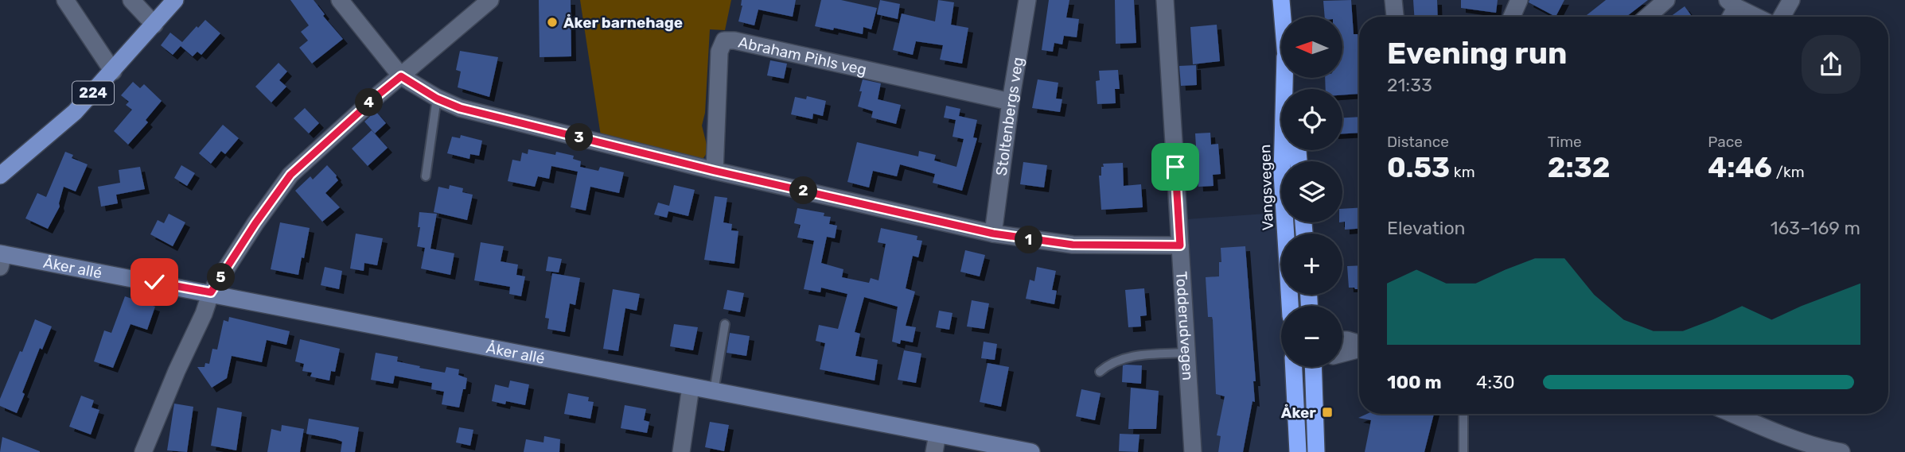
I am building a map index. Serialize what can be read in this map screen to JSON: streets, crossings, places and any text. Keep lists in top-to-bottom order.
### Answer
{
  "streets": {
    "highway": ["Vangsvegen"],
    "main road": ["224"],
    "street": [
      "Abraham Pihls veg",
      "Stoltenbergs veg",
      "Åker allé",
      "Todderudvegen"
    ]
  },
  "crossings": [
    ["Abraham Pihls veg", "Stoltenbergs veg"]
  ],
  "places": {
    "other": ["Åker barnehage"],
    "transit": ["Åker"]
  },
  "north": "left",
  "page": {
    "map_buttons": ["+", "−"],
    "heading": ["Evening run", "21:33"],
    "pins": [
      "4",
      "3",
      "2",
      "1",
      "5"
    ],
    "stats": [
      ["Distance", "0.53 km"],
      ["Time", "2:32"],
      ["Pace", "4:46 /km"]
    ],
    "chart": ["Elevation", "163–169 m"],
    "list": [
      {
        "name": "100 m",
        "note": "4:30"
      }
    ]
  }
}
